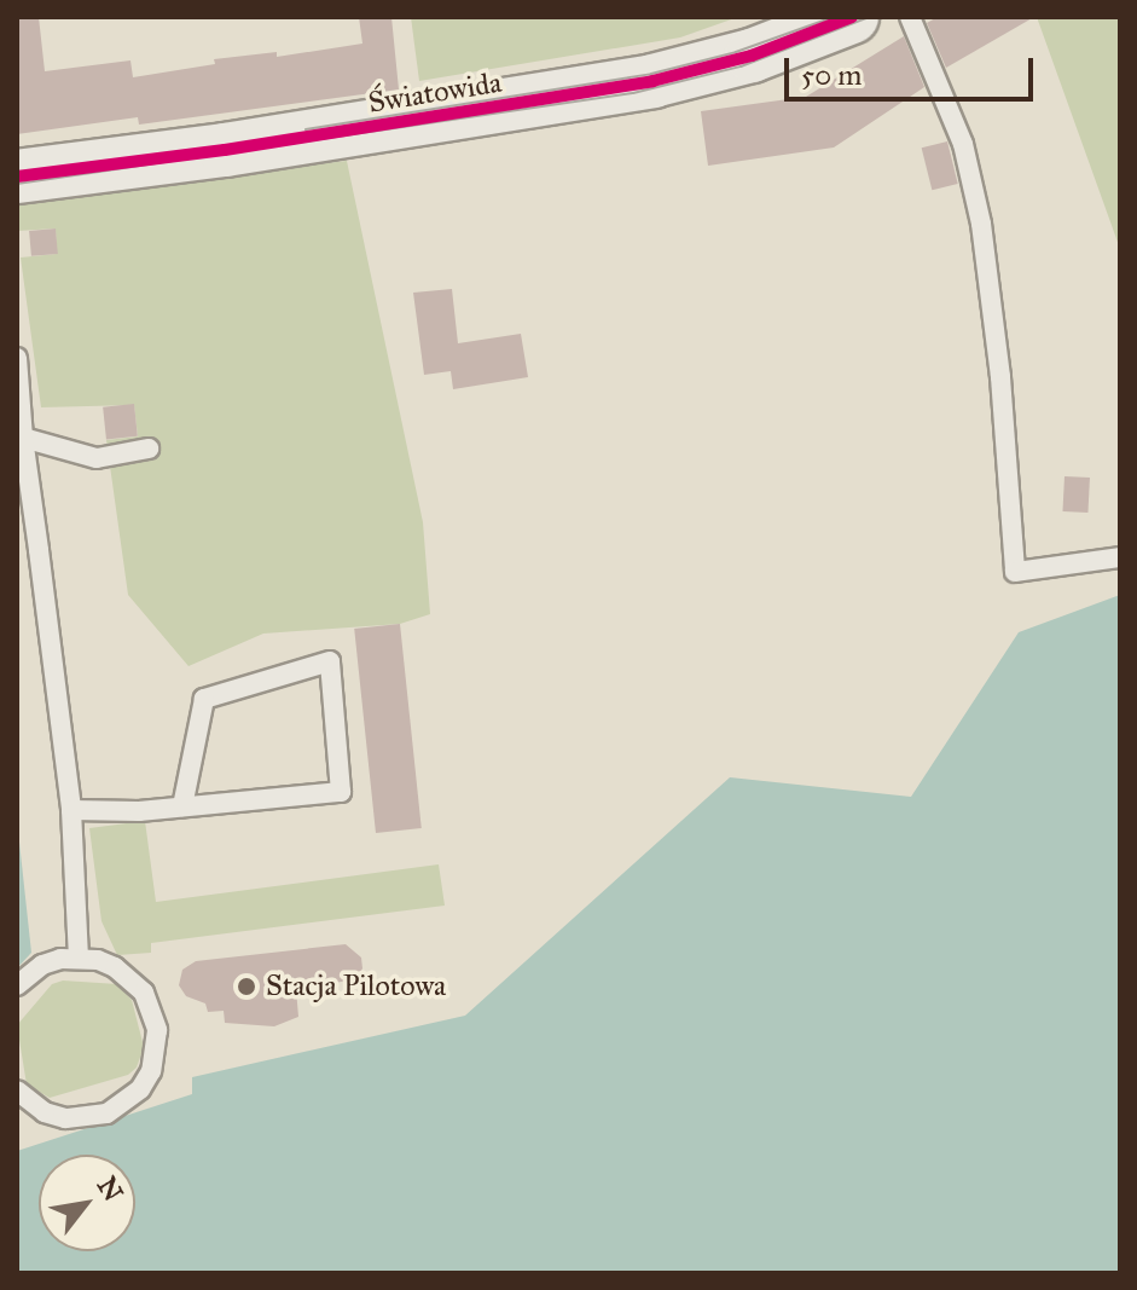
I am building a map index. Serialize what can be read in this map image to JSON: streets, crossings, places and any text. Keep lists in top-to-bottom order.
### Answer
{
  "streets": {
    "street": ["Światowida"]
  },
  "places": ["Stacja Pilotowa"],
  "scale_bar": "50 m",
  "north": "top right"
}
